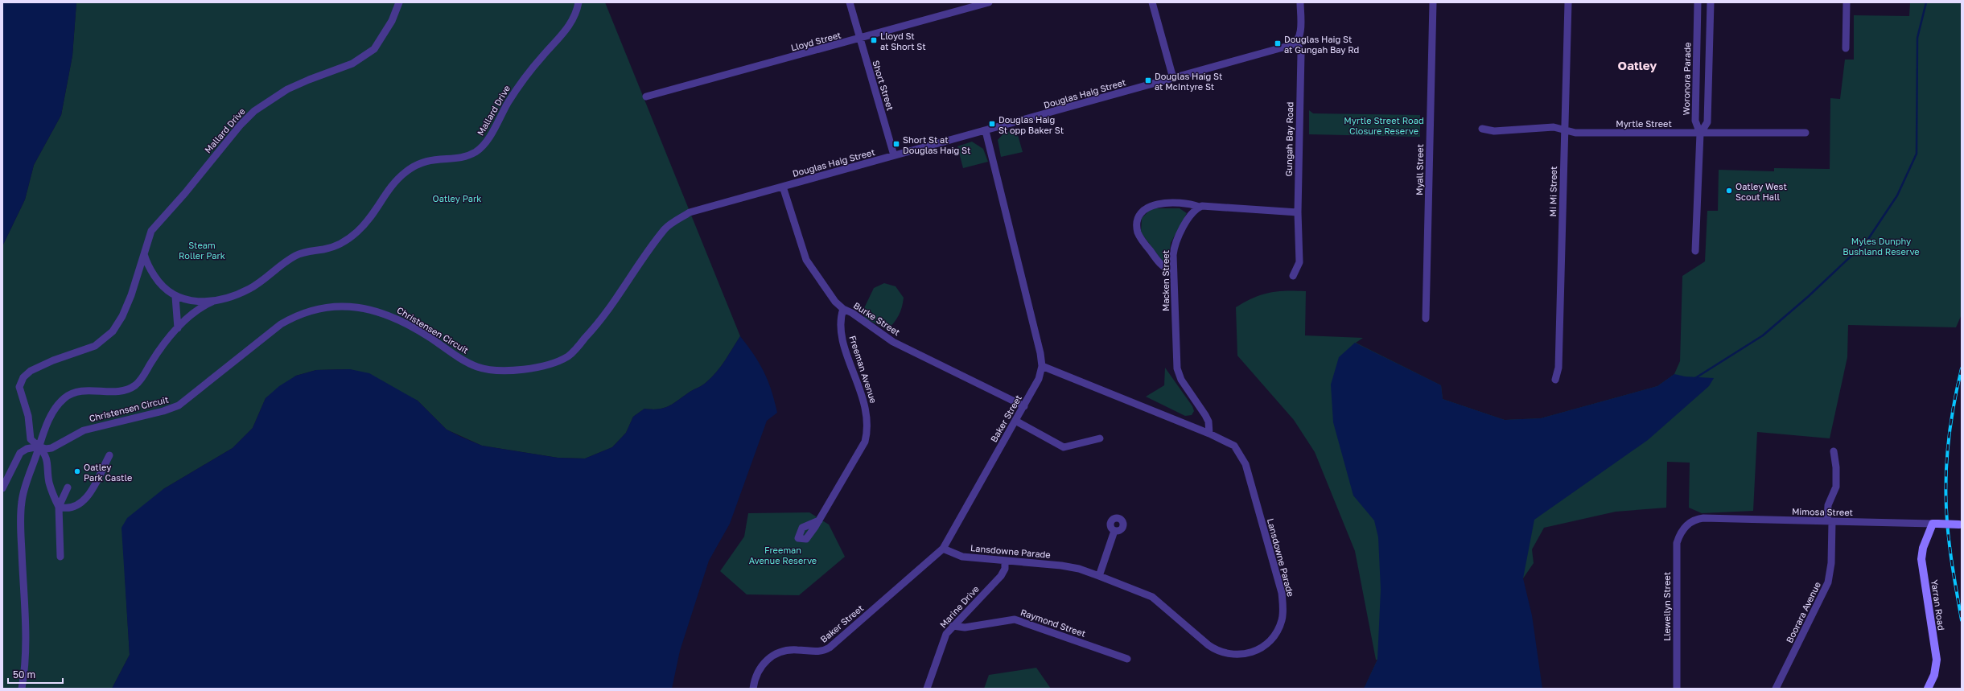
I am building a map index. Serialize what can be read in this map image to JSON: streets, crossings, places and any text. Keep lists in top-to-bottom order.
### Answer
{
  "streets": {
    "street": [
      "Lloyd Street",
      "Woronora Parade",
      "Short Street",
      "Douglas Haig Street",
      "Mallard Drive",
      "Myrtle Street",
      "Gungah Bay Road",
      "Myall Street",
      "Mi Mi Street",
      "Macken Street",
      "Burke Street",
      "Christensen Circuit",
      "Freeman Avenue",
      "Baker Street",
      "Mimosa Street",
      "Lansdowne Parade",
      "Yarran Road",
      "Marine Drive",
      "Llewellyn Street",
      "Boorara Avenue",
      "Raymond Street"
    ]
  },
  "crossings": [
    ["Lloyd Street", "Short Street"],
    ["Woronora Parade", "Myrtle Street"],
    ["Short Street", "Douglas Haig Street"],
    ["Douglas Haig Street", "Gungah Bay Road"],
    ["Douglas Haig Street", "Burke Street"],
    ["Douglas Haig Street", "Christensen Circuit"],
    ["Douglas Haig Street", "Baker Street"],
    ["Myrtle Street", "Mi Mi Street"],
    ["Macken Street", "Lansdowne Parade"],
    ["Burke Street", "Freeman Avenue"],
    ["Burke Street", "Baker Street"],
    ["Baker Street", "Lansdowne Parade"],
    ["Mimosa Street", "Yarran Road"],
    ["Mimosa Street", "Llewellyn Street"],
    ["Mimosa Street", "Boorara Avenue"],
    ["Lansdowne Parade", "Marine Drive"],
    ["Marine Drive", "Raymond Street"]
  ],
  "districts": ["Oatley"],
  "parks": [
    "Myrtle Street Road Closure Reserve",
    "Oatley Park",
    "Myles Dunphy Bushland Reserve",
    "Steam Roller Park",
    "Freeman Avenue Reserve"
  ],
  "places": {
    "transit": [
      "Lloyd St at Short St",
      "Douglas Haig St at Gungah Bay Rd",
      "Douglas Haig St at McIntyre St",
      "Douglas Haig St opp Baker St",
      "Short St at Douglas Haig St"
    ],
    "other": ["Oatley West Scout Hall", "Oatley Park Castle"]
  },
  "scale_bar": "50 m"
}
